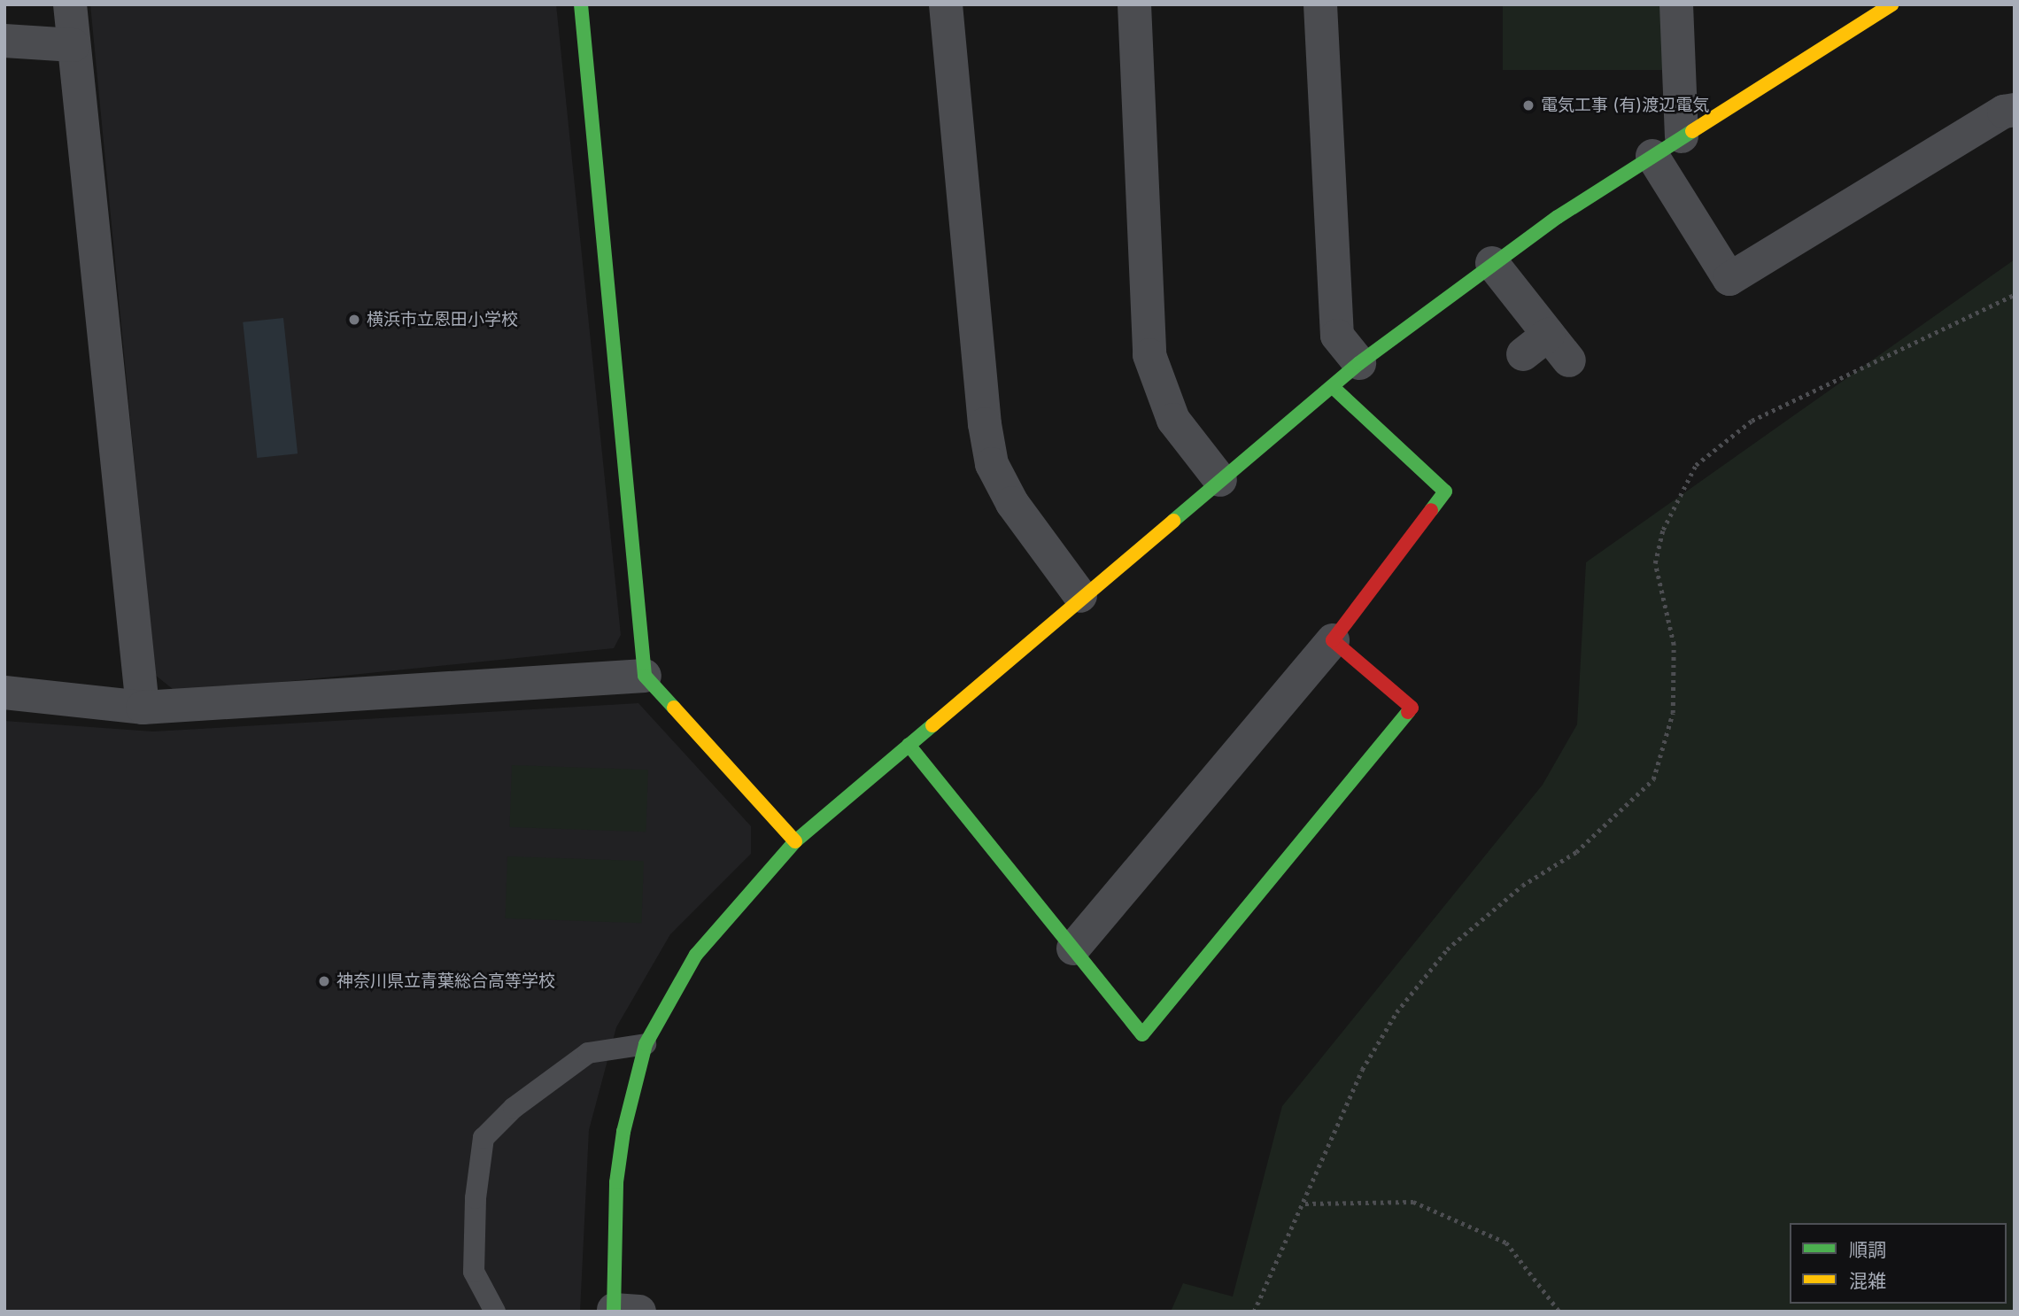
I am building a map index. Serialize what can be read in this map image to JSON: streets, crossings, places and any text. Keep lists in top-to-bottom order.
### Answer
{
  "places": ["電気工事 (有)渡辺電気", "横浜市立恩田小学校", "神奈川県立青葉総合高等学校"],
  "legend": ["順調", "混雑"]
}
